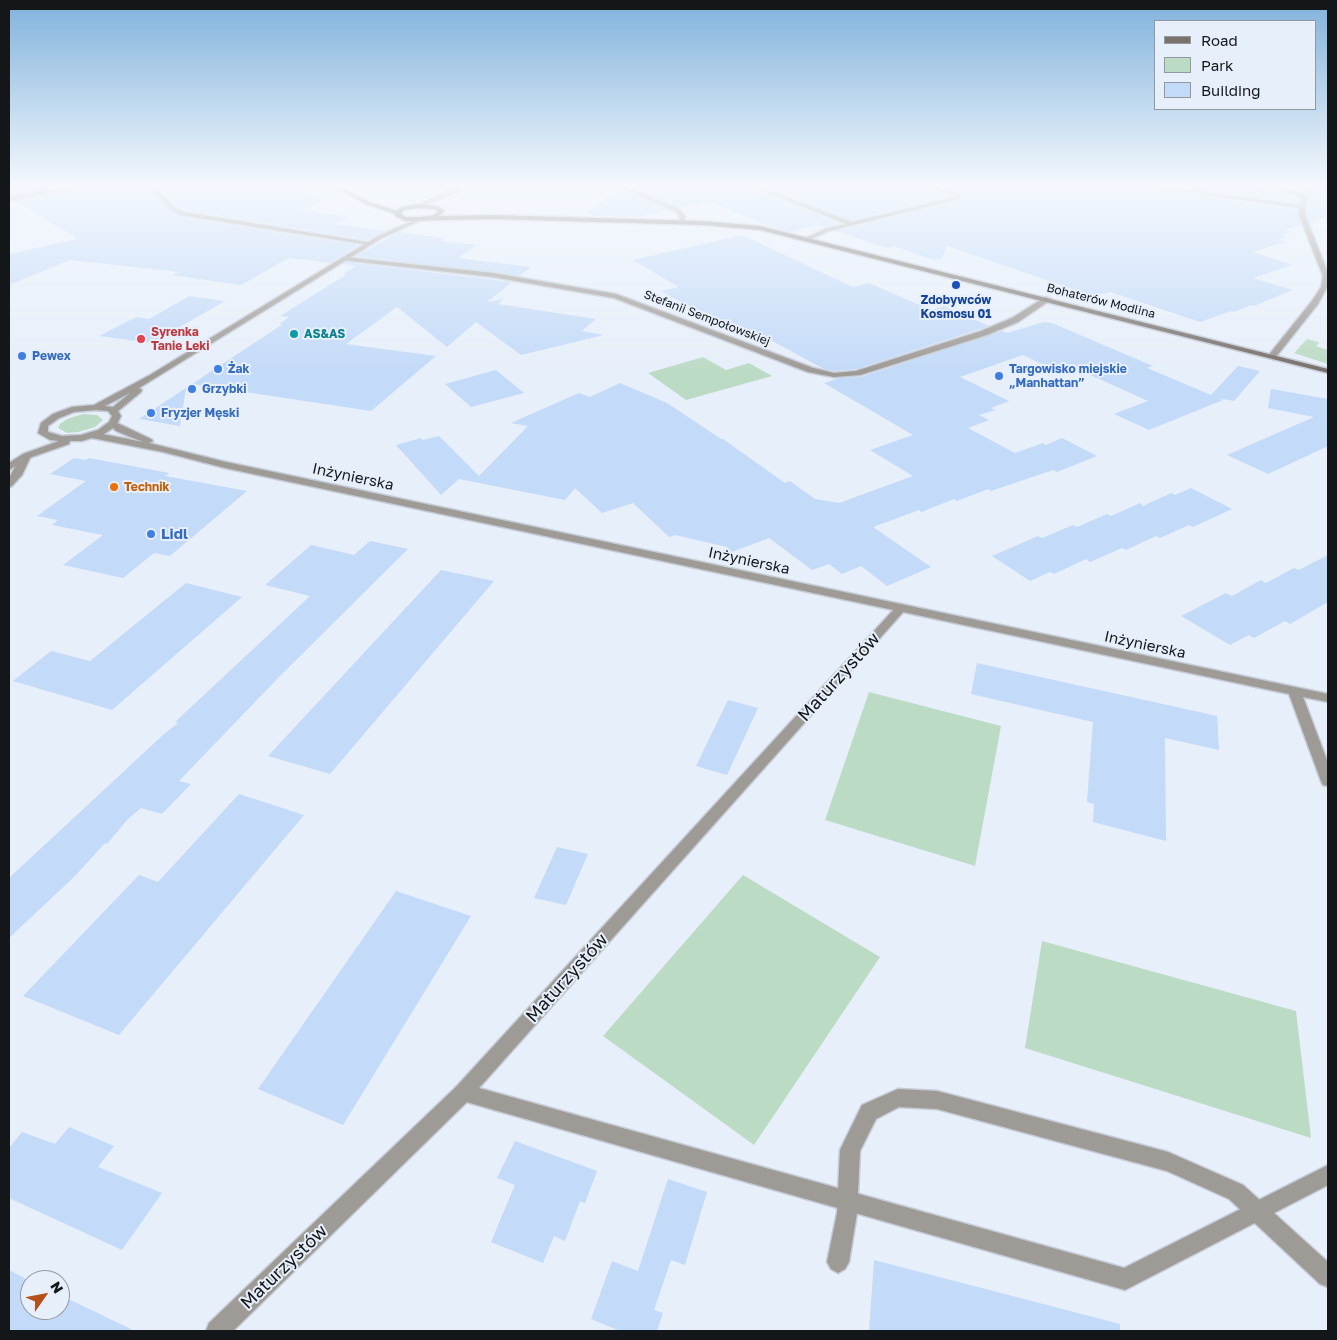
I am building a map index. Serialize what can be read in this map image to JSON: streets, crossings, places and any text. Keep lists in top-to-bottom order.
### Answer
{
  "streets": {
    "main road": ["Bohaterów Modlina"],
    "street": ["Stefanii Sempołowskiej", "Inżynierska", "Maturzystów"]
  },
  "crossings": [
    ["Bohaterów Modlina", "Stefanii Sempołowskiej"],
    ["Inżynierska", "Maturzystów"]
  ],
  "places": [
    "Zdobywców Kosmosu 01",
    "AS&AS",
    "Syrenka Tanie Leki",
    "Pewex",
    "Żak",
    "Targowisko miejskie „Manhattan”",
    "Grzybki",
    "Fryzjer Męski",
    "Technik",
    "Lidl"
  ],
  "legend": ["Road", "Park", "Building"],
  "north": "top right"
}
